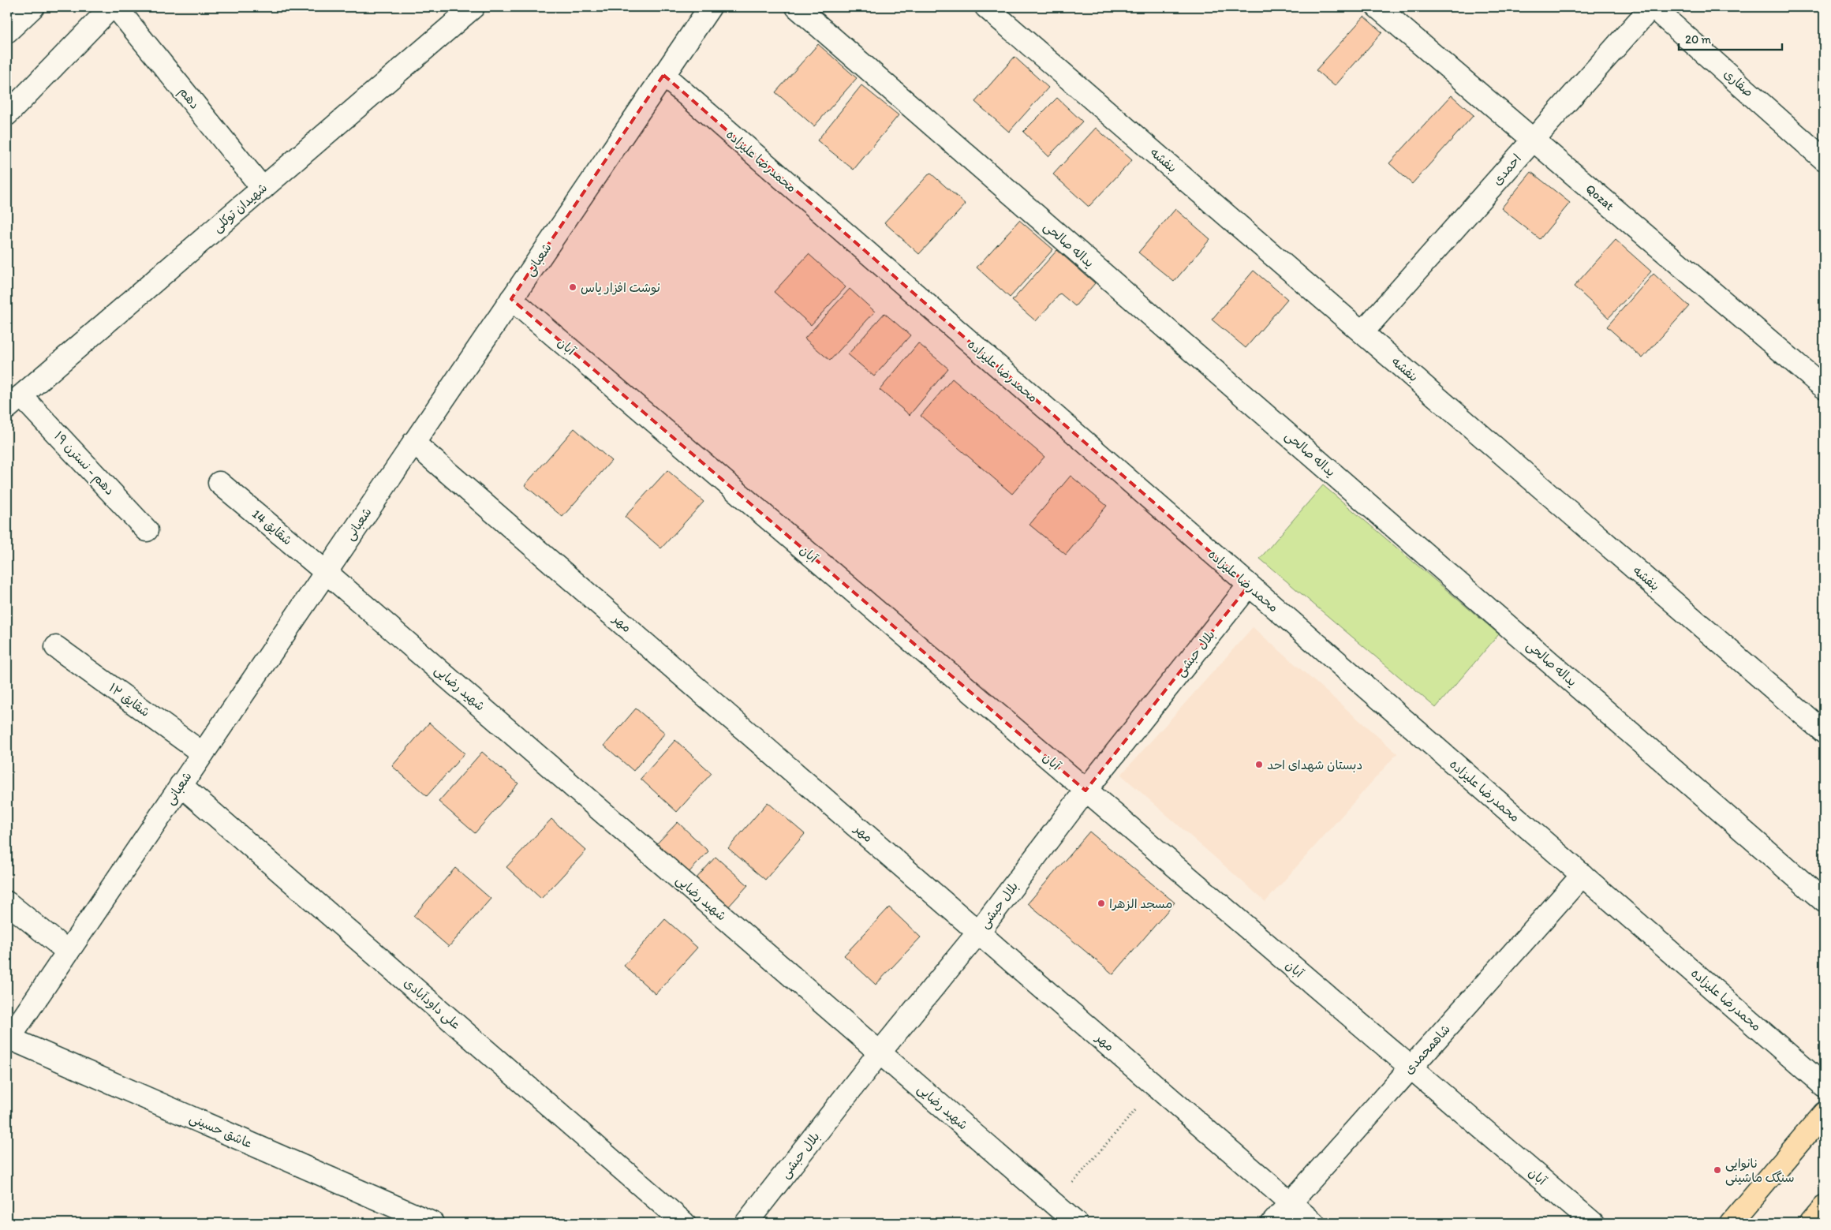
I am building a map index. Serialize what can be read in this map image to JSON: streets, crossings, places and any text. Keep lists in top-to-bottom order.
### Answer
{
  "streets": {
    "street": [
      "صفاری",
      "دهم",
      "بنفشه",
      "محمدرضا علیزاده",
      "احمدی",
      "Qozat",
      "شهیدان توکلی",
      "یداله صالحی",
      "شعبانی",
      "آبان",
      "دهم - نسترن ۱۹",
      "شقایق 14",
      "مهر",
      "بلال حبشی",
      "شهید رضایی",
      "شقایق ۱۲",
      "علی داودآبادی",
      "شاهمحمدی",
      "عاشق حسینی"
    ]
  },
  "crossings": [
    ["صفاری", "احمدی"],
    ["دهم", "شهیدان توکلی"],
    ["بنفشه", "احمدی"],
    ["محمدرضا علیزاده", "شعبانی"],
    ["محمدرضا علیزاده", "بلال حبشی"],
    ["محمدرضا علیزاده", "شاهمحمدی"],
    ["احمدی", "Qozat"],
    ["شهیدان توکلی", "دهم - نسترن ۱۹"],
    ["شعبانی", "آبان"],
    ["شعبانی", "شقایق 14"],
    ["شعبانی", "مهر"],
    ["شعبانی", "شهید رضایی"],
    ["شعبانی", "شقایق ۱۲"],
    ["شعبانی", "علی داودآبادی"],
    ["شعبانی", "عاشق حسینی"],
    ["آبان", "بلال حبشی"],
    ["آبان", "شاهمحمدی"],
    ["شقایق 14", "شهید رضایی"],
    ["مهر", "بلال حبشی"],
    ["مهر", "شاهمحمدی"],
    ["بلال حبشی", "شهید رضایی"]
  ],
  "places": [
    "نوشت افزار یاس",
    "دبستان شهدای احد",
    "مسجد الزهرا",
    "نانوایی سنگک ماشینی"
  ],
  "scale_bar": "20 m"
}
